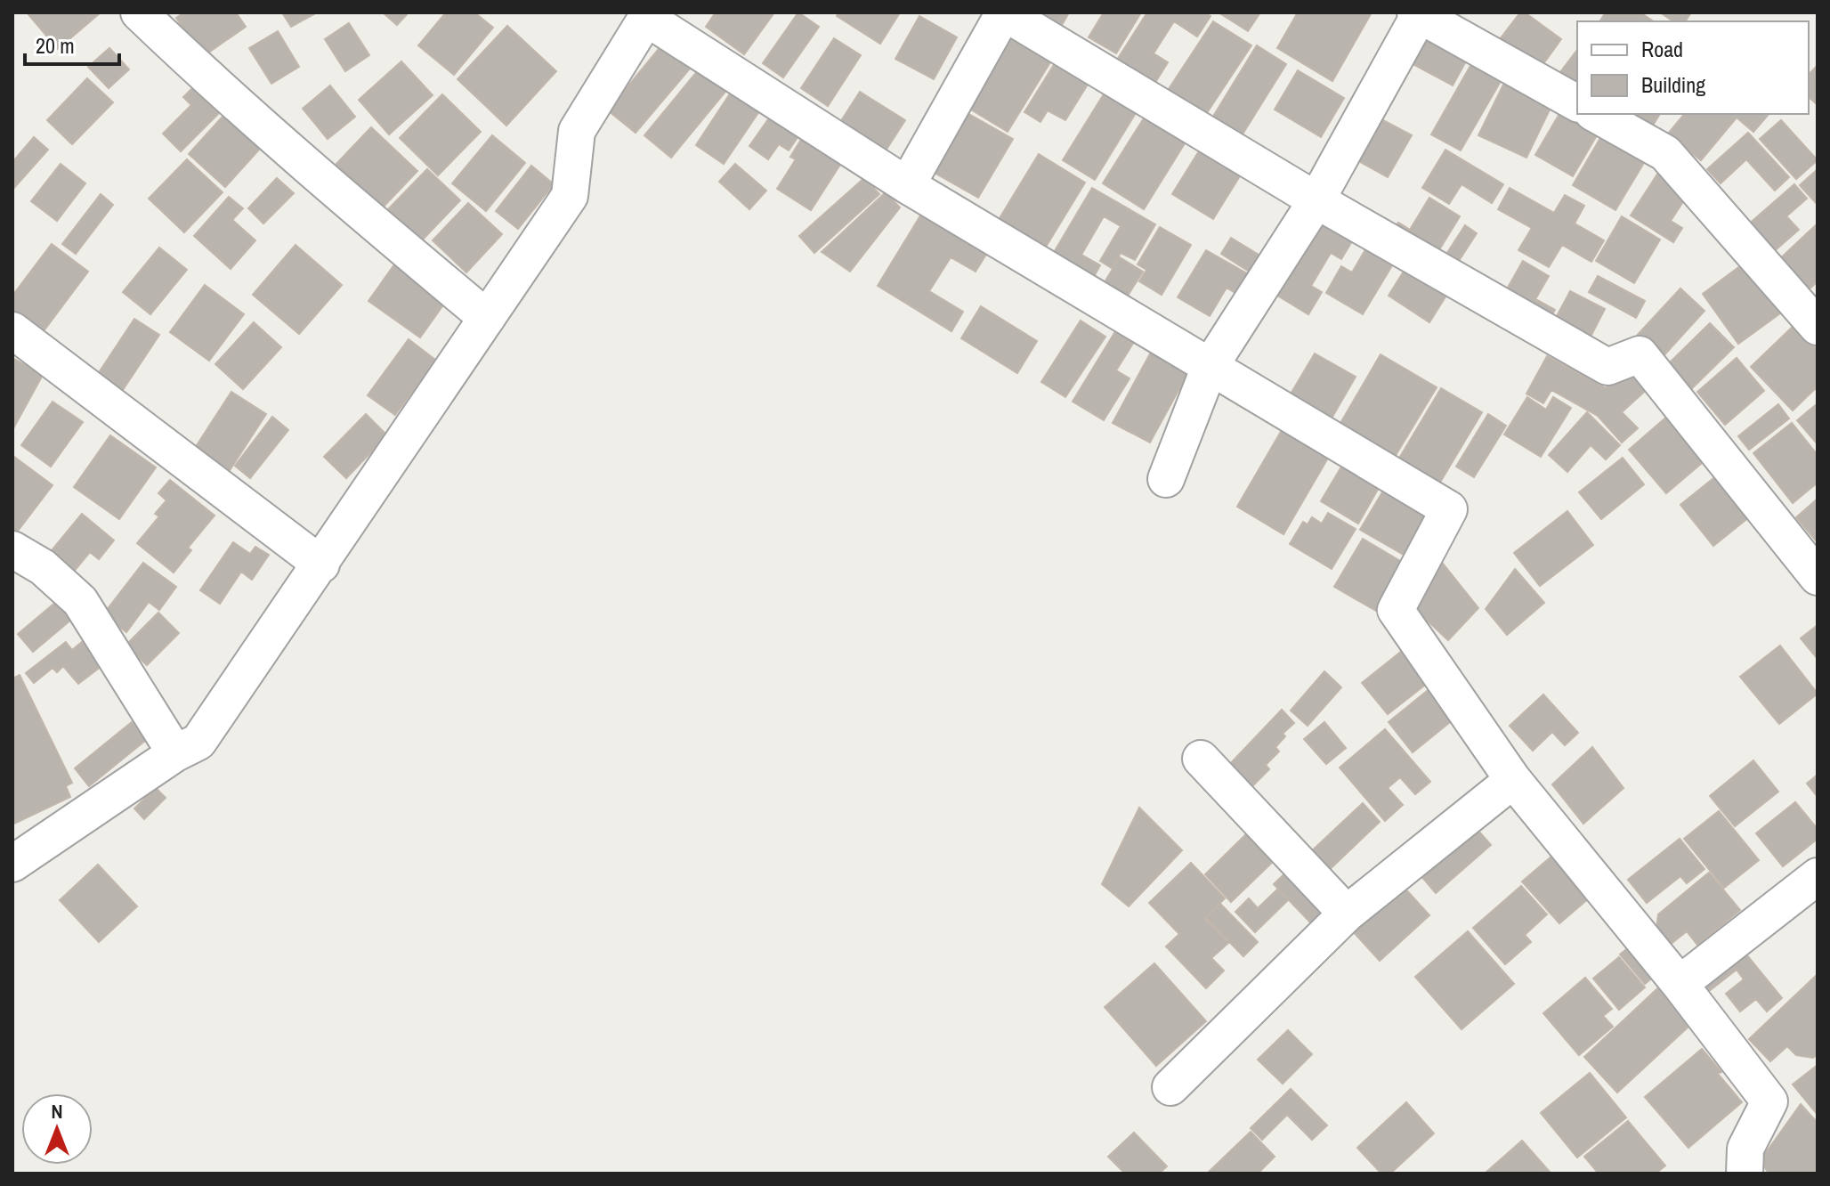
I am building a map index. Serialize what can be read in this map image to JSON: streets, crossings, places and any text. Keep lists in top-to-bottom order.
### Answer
{
  "legend": ["Road", "Building"],
  "scale_bar": "20 m",
  "north": "top"
}
